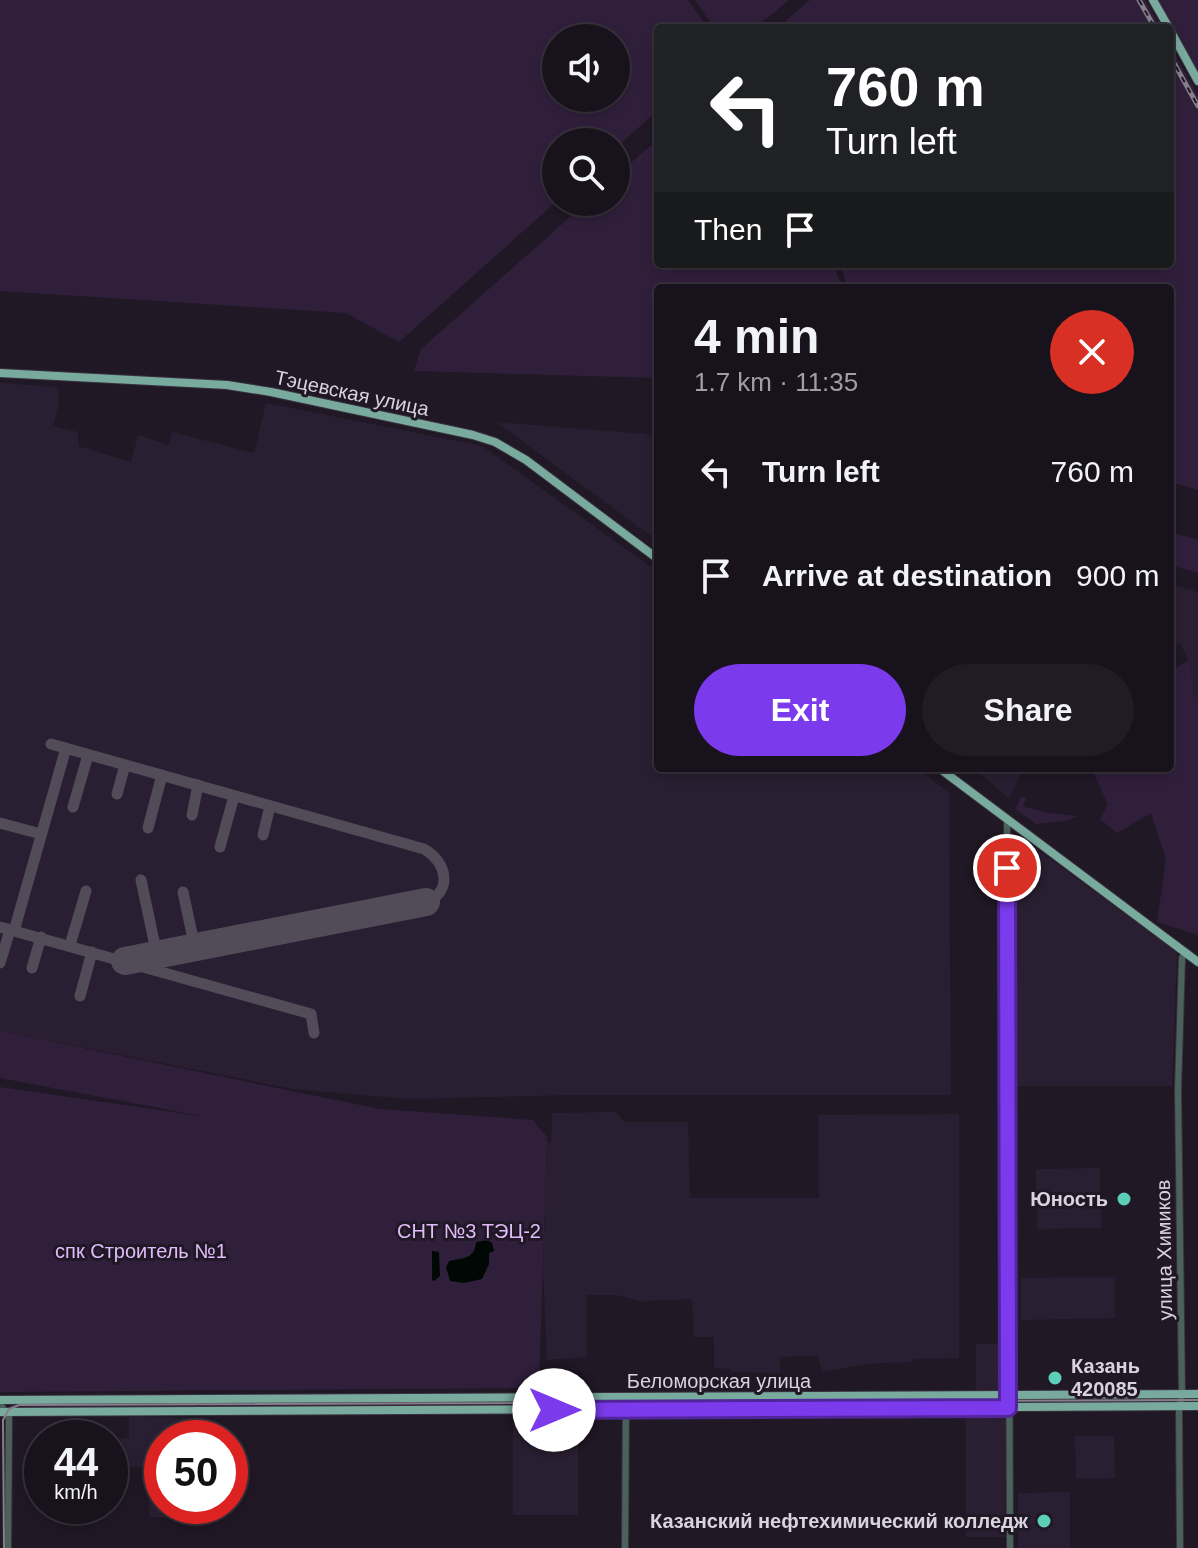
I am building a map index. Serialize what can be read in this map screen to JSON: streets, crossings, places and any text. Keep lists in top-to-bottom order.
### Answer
{
  "streets": {
    "main road": ["Тэцевская улица", "Беломорская улица"],
    "street": ["улица Химиков"]
  },
  "crossings": [
    ["улица Химиков", "Беломорская улица"]
  ],
  "parks": ["СНТ №3 ТЭЦ-2", "спк Строитель №1"],
  "places": ["Юность", "Казань 420085", "Казанский нефтехимический колледж"],
  "page": {
    "turn": ["760 m", "Turn left"],
    "then": "Then",
    "heading": ["4 min", "1.7 km · 11:35"],
    "list": [
      {
        "name": "Turn left",
        "value": "760 m"
      },
      {
        "name": "Arrive at destination",
        "value": "900 m"
      }
    ],
    "buttons": ["Exit", "Share"],
    "speed": "44 km/h",
    "limit": "50"
  }
}
